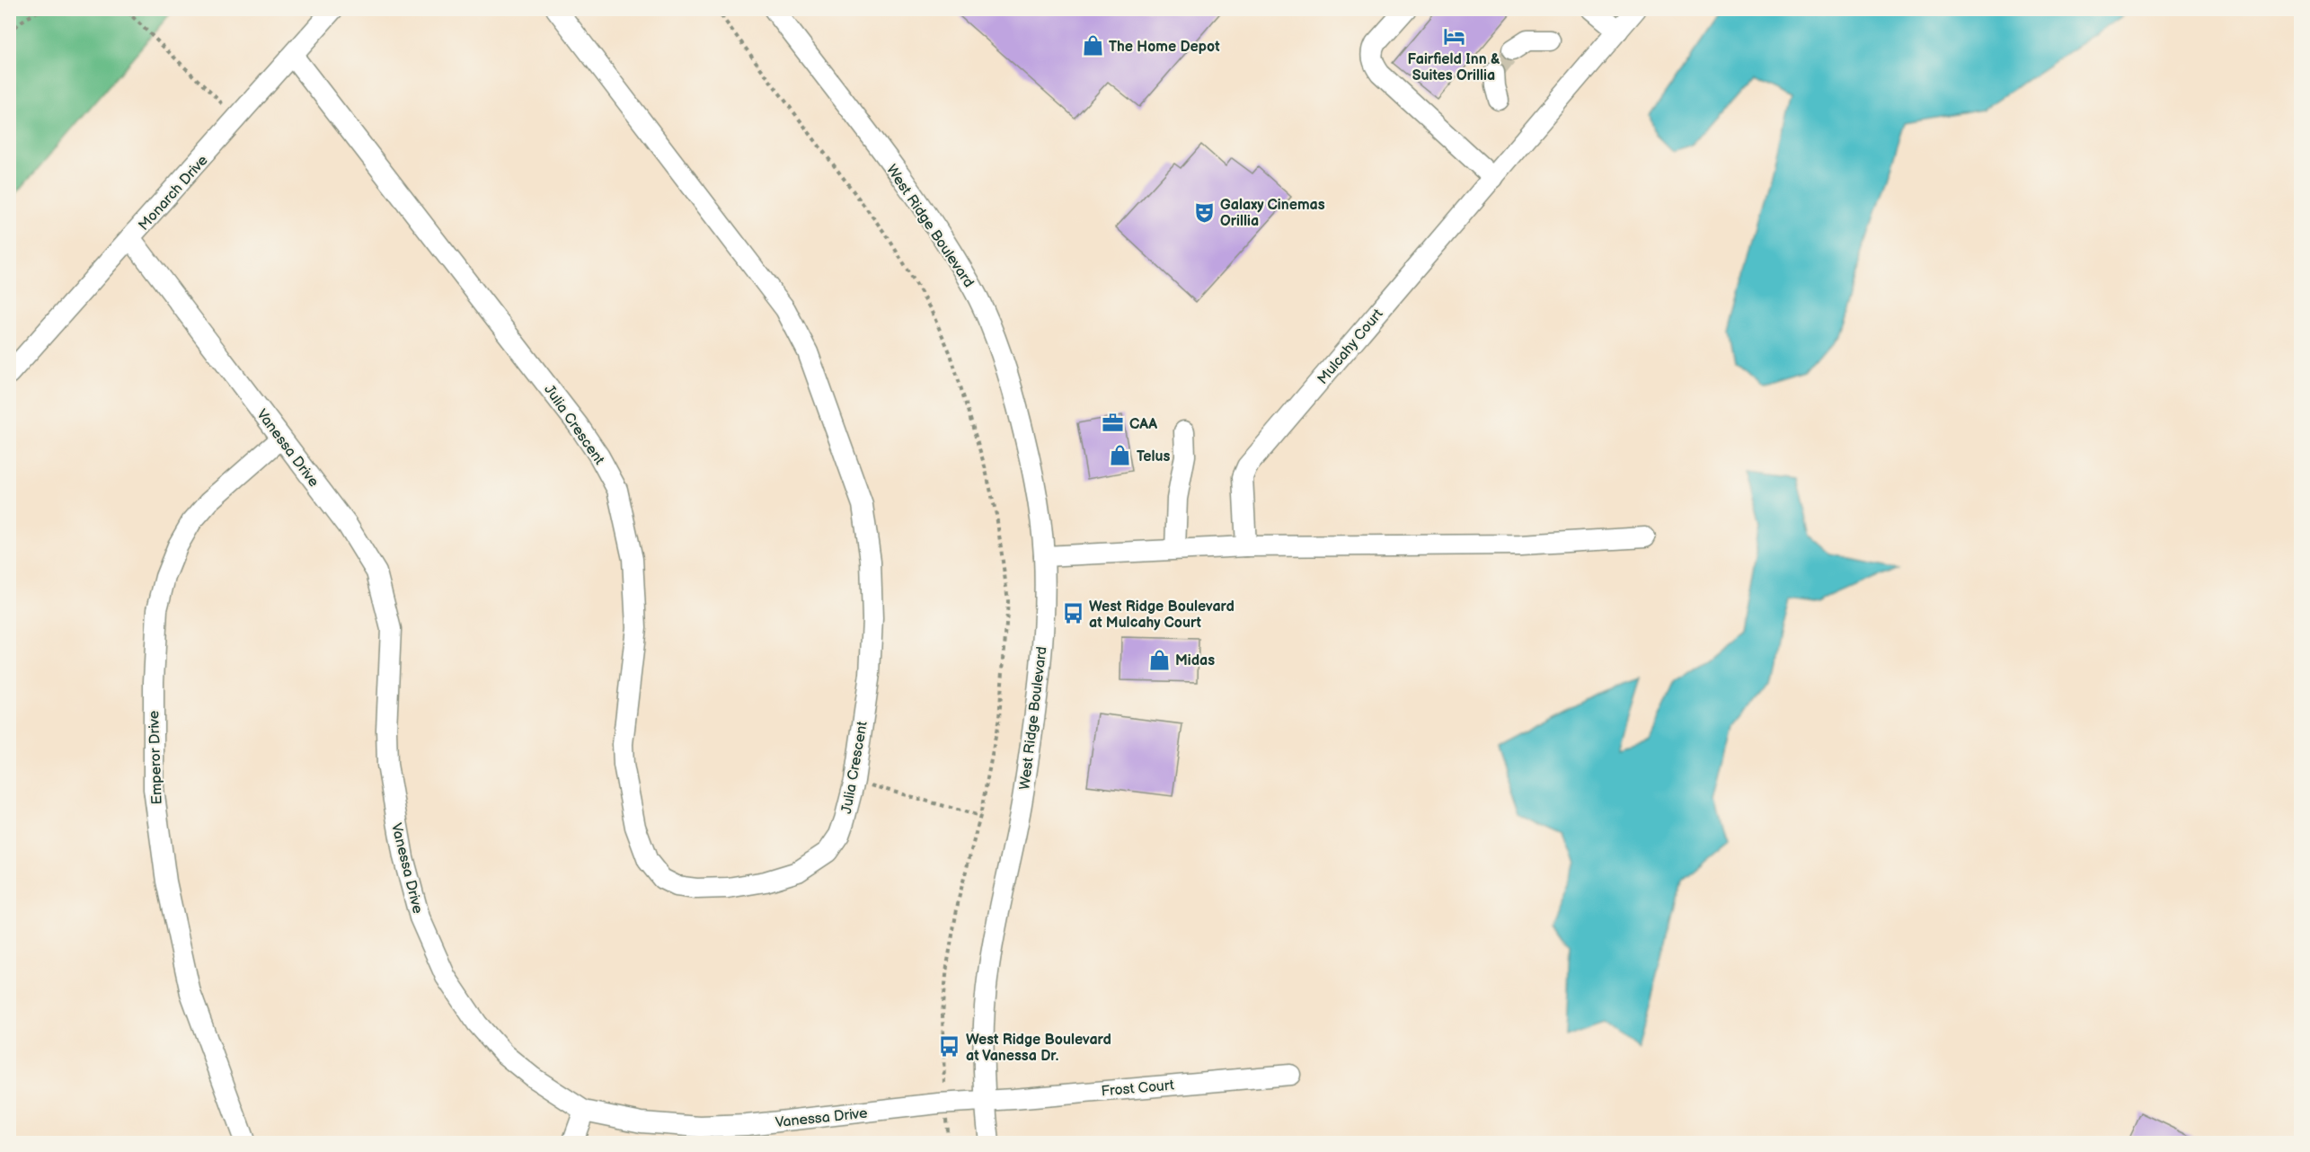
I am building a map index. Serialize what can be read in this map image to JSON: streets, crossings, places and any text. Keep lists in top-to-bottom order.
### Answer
{
  "streets": {
    "street": [
      "Monarch Drive",
      "West Ridge Boulevard",
      "Mulcahy Court",
      "Julia Crescent",
      "Vanessa Drive",
      "Emperor Drive",
      "Frost Court"
    ]
  },
  "crossings": [
    ["Monarch Drive", "Julia Crescent"],
    ["Monarch Drive", "Vanessa Drive"],
    ["West Ridge Boulevard", "Vanessa Drive"],
    ["West Ridge Boulevard", "Frost Court"],
    ["Vanessa Drive", "Emperor Drive"],
    ["Vanessa Drive", "Frost Court"]
  ],
  "places": {
    "hotel": ["Fairfield Inn & Suites Orillia"],
    "shop": ["The Home Depot", "Telus", "Midas"],
    "theatre": ["Galaxy Cinemas Orillia"],
    "office": ["CAA"],
    "bus stop": ["West Ridge Boulevard at Mulcahy Court", "West Ridge Boulevard at Vanessa Dr."]
  }
}
